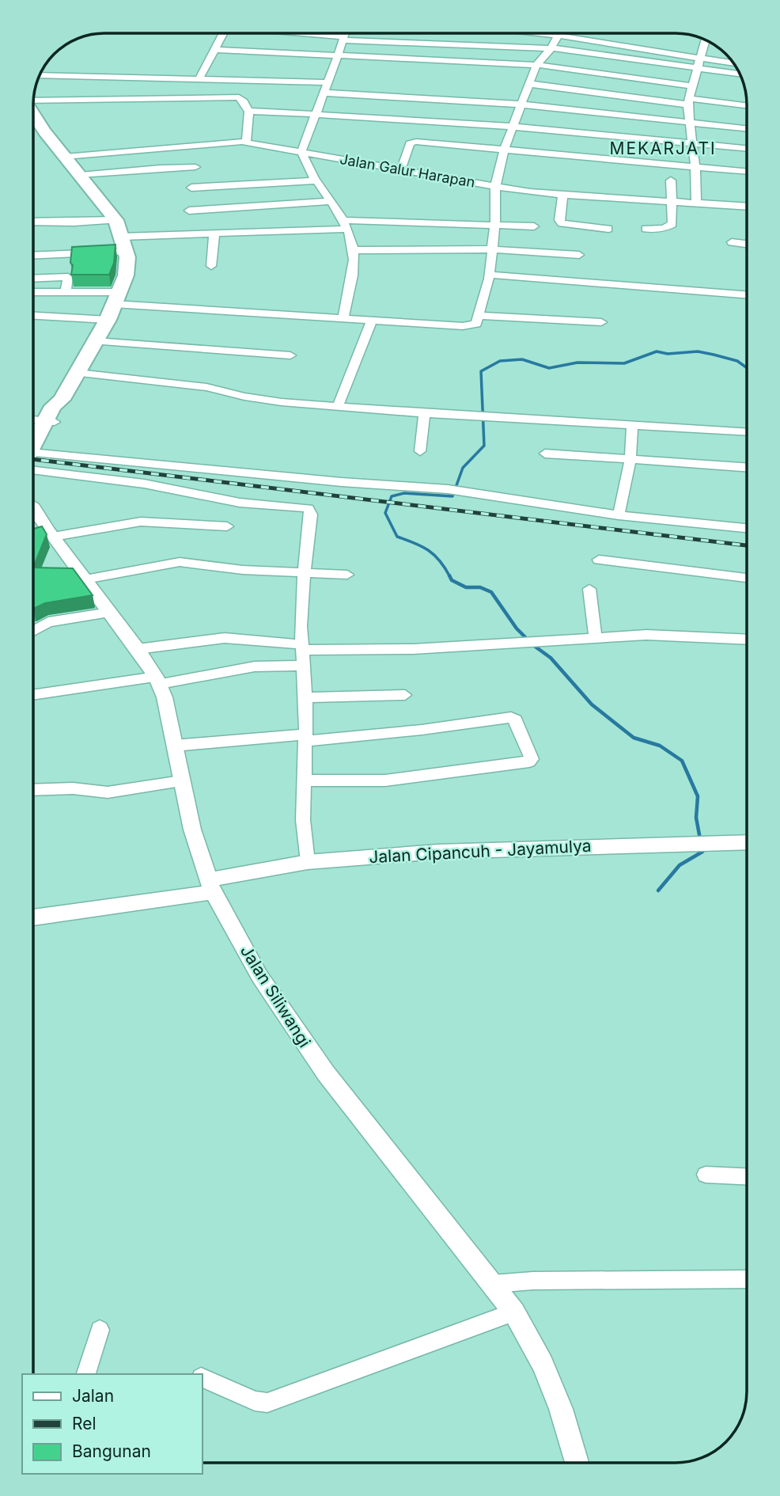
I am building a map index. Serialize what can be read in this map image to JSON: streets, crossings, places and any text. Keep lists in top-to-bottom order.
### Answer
{
  "streets": {
    "street": ["Jalan Galur Harapan", "Jalan Cipancuh - Jayamulya", "Jalan Siliwangi"]
  },
  "crossings": [
    ["Jalan Cipancuh - Jayamulya", "Jalan Siliwangi"]
  ],
  "districts": ["MEKARJATI"],
  "legend": ["Jalan", "Rel", "Bangunan"]
}
